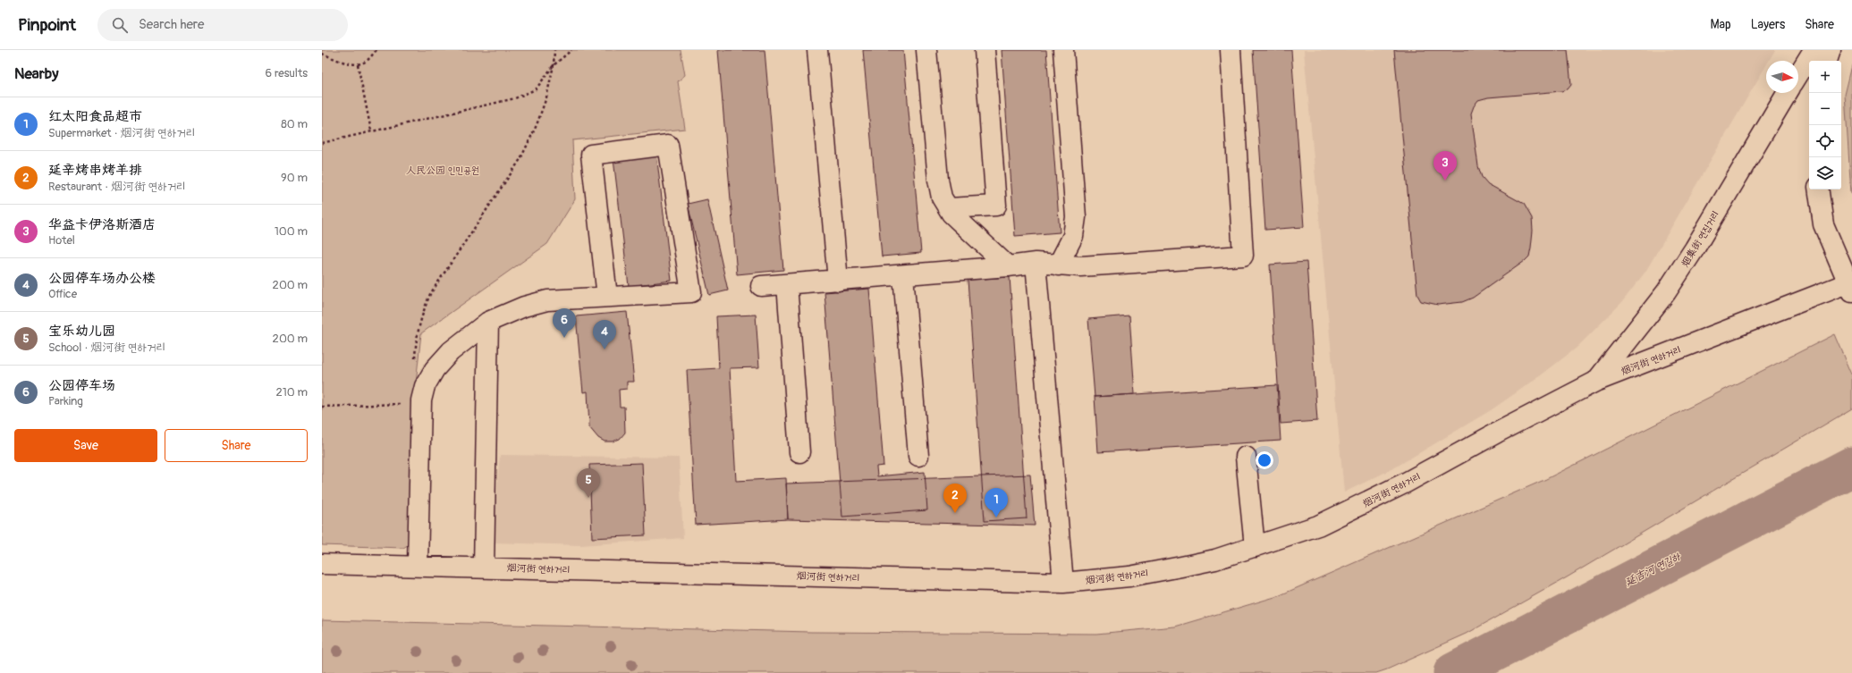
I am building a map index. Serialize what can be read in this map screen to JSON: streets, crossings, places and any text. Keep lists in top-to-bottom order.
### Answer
{
  "streets": {
    "street": ["烟集街 연집거리", "烟河街 연하거리"]
  },
  "crossings": [
    ["烟集街 연집거리", "烟河街 연하거리"]
  ],
  "water": ["延吉河 연길하"],
  "parks": ["人民公园 인민공원"],
  "north": "right",
  "page": {
    "header": "Pinpoint",
    "search": "Search here",
    "nav": ["Map", "Layers", "Share"],
    "heading": ["Nearby", "6 results"],
    "map_buttons": ["+", "−"],
    "list": [
      {
        "mark": "1",
        "name": "红太阳食品超市",
        "note": "Supermarket · 烟河街 연하거리",
        "value": "80 m"
      },
      {
        "mark": "2",
        "name": "延辛烤串烤羊排",
        "note": "Restaurant · 烟河街 연하거리",
        "value": "90 m"
      },
      {
        "mark": "3",
        "name": "华益卡伊洛斯酒店",
        "note": "Hotel",
        "value": "100 m"
      },
      {
        "mark": "4",
        "name": "公园停车场办公楼",
        "note": "Office",
        "value": "200 m"
      },
      {
        "mark": "5",
        "name": "宝乐幼儿园",
        "note": "School · 烟河街 연하거리",
        "value": "200 m"
      },
      {
        "mark": "6",
        "name": "公园停车场",
        "note": "Parking",
        "value": "210 m"
      }
    ],
    "pins": [
      "3",
      "6",
      "4",
      "5",
      "2",
      "1"
    ],
    "buttons": ["Save", "Share"]
  }
}
